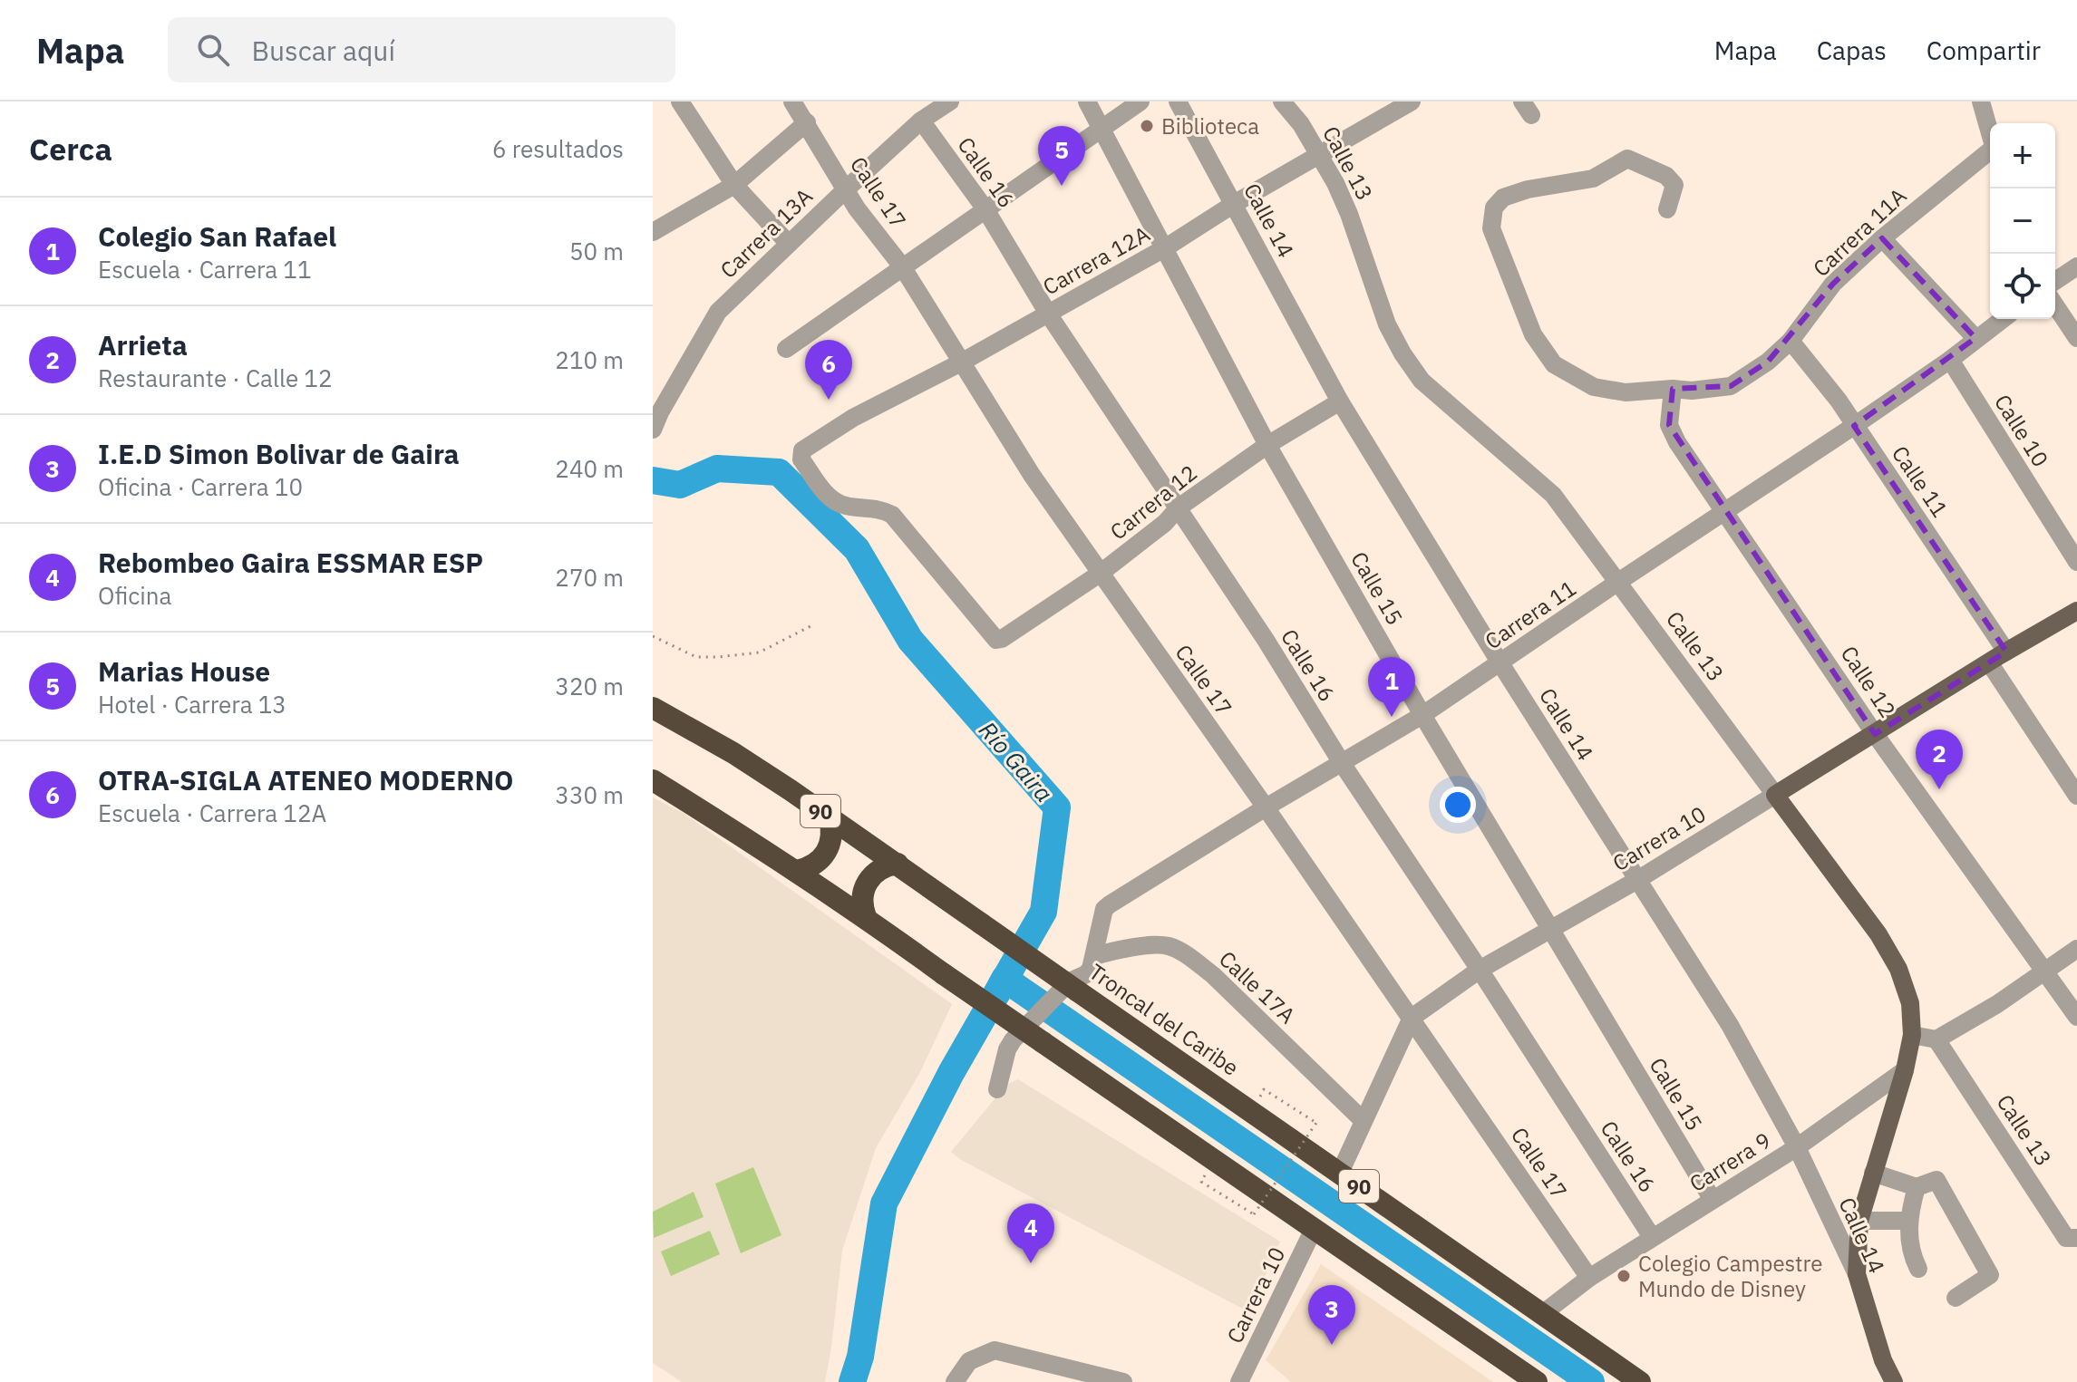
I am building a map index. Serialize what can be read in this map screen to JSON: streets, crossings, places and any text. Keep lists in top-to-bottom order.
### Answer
{
  "streets": {
    "highway": ["90", "Troncal del Caribe"],
    "main road": ["Calle 13", "Calle 14", "Carrera 10"],
    "street": [
      "Calle 16",
      "Calle 17",
      "Carrera 11A",
      "Carrera 13A",
      "Carrera 12A",
      "Calle 10",
      "Calle 11",
      "Carrera 12",
      "Calle 15",
      "Carrera 11",
      "Calle 12",
      "Calle 17A",
      "Carrera 9"
    ]
  },
  "crossings": [
    ["Calle 13", "Calle 14"],
    ["Calle 13", "Carrera 12A"],
    ["Calle 13", "Carrera 11"],
    ["Calle 13", "Carrera 10"],
    ["Calle 13", "Carrera 9"],
    ["Calle 16", "Carrera 13A"],
    ["Calle 16", "Carrera 12A"],
    ["Calle 16", "Carrera 12"],
    ["Calle 16", "Carrera 11"],
    ["Calle 16", "Carrera 10"],
    ["Calle 16", "Carrera 9"],
    ["Calle 17", "Carrera 13A"],
    ["Calle 17", "Carrera 12A"],
    ["Calle 17", "Carrera 12"],
    ["Calle 17", "Carrera 11"],
    ["Calle 17", "Carrera 10"],
    ["Calle 17", "Carrera 9"],
    ["Calle 14", "Carrera 12A"],
    ["Calle 14", "Carrera 12"],
    ["Calle 14", "Carrera 11"],
    ["Calle 14", "Carrera 10"],
    ["Calle 14", "Carrera 9"],
    ["Carrera 11A", "Calle 11"],
    ["Carrera 11A", "Calle 12"],
    ["Carrera 12A", "Carrera 12"],
    ["Carrera 12A", "Calle 15"],
    ["Calle 10", "Carrera 11"],
    ["Calle 11", "Carrera 11"],
    ["Calle 11", "Carrera 10"],
    ["Carrera 12", "Calle 15"],
    ["Calle 15", "Carrera 11"],
    ["Calle 15", "Carrera 10"],
    ["Calle 15", "Carrera 9"],
    ["Carrera 11", "Calle 12"],
    ["Carrera 11", "Calle 17A"],
    ["Calle 12", "Carrera 10"],
    ["Carrera 10", "Calle 17A"],
    ["Carrera 10", "Troncal del Caribe"],
    ["Troncal del Caribe", "Carrera 9"]
  ],
  "water": ["Río Gaira"],
  "places": ["Biblioteca", "Colegio Campestre Mundo de Disney"],
  "page": {
    "header": "Mapa",
    "search": "Buscar aquí",
    "nav": ["Mapa", "Capas", "Compartir"],
    "heading": ["Cerca", "6 resultados"],
    "map_buttons": ["+", "−"],
    "pins": [
      "5",
      "6",
      "1",
      "2",
      "4",
      "3"
    ],
    "list": [
      {
        "mark": "1",
        "name": "Colegio San Rafael",
        "note": "Escuela · Carrera 11",
        "value": "50 m"
      },
      {
        "mark": "2",
        "name": "Arrieta",
        "note": "Restaurante · Calle 12",
        "value": "210 m"
      },
      {
        "mark": "3",
        "name": "I.E.D Simon Bolivar de Gaira",
        "note": "Oficina · Carrera 10",
        "value": "240 m"
      },
      {
        "mark": "4",
        "name": "Rebombeo Gaira ESSMAR ESP",
        "note": "Oficina",
        "value": "270 m"
      },
      {
        "mark": "5",
        "name": "Marias House",
        "note": "Hotel · Carrera 13",
        "value": "320 m"
      },
      {
        "mark": "6",
        "name": "OTRA-SIGLA ATENEO MODERNO",
        "note": "Escuela · Carrera 12A",
        "value": "330 m"
      }
    ]
  }
}
